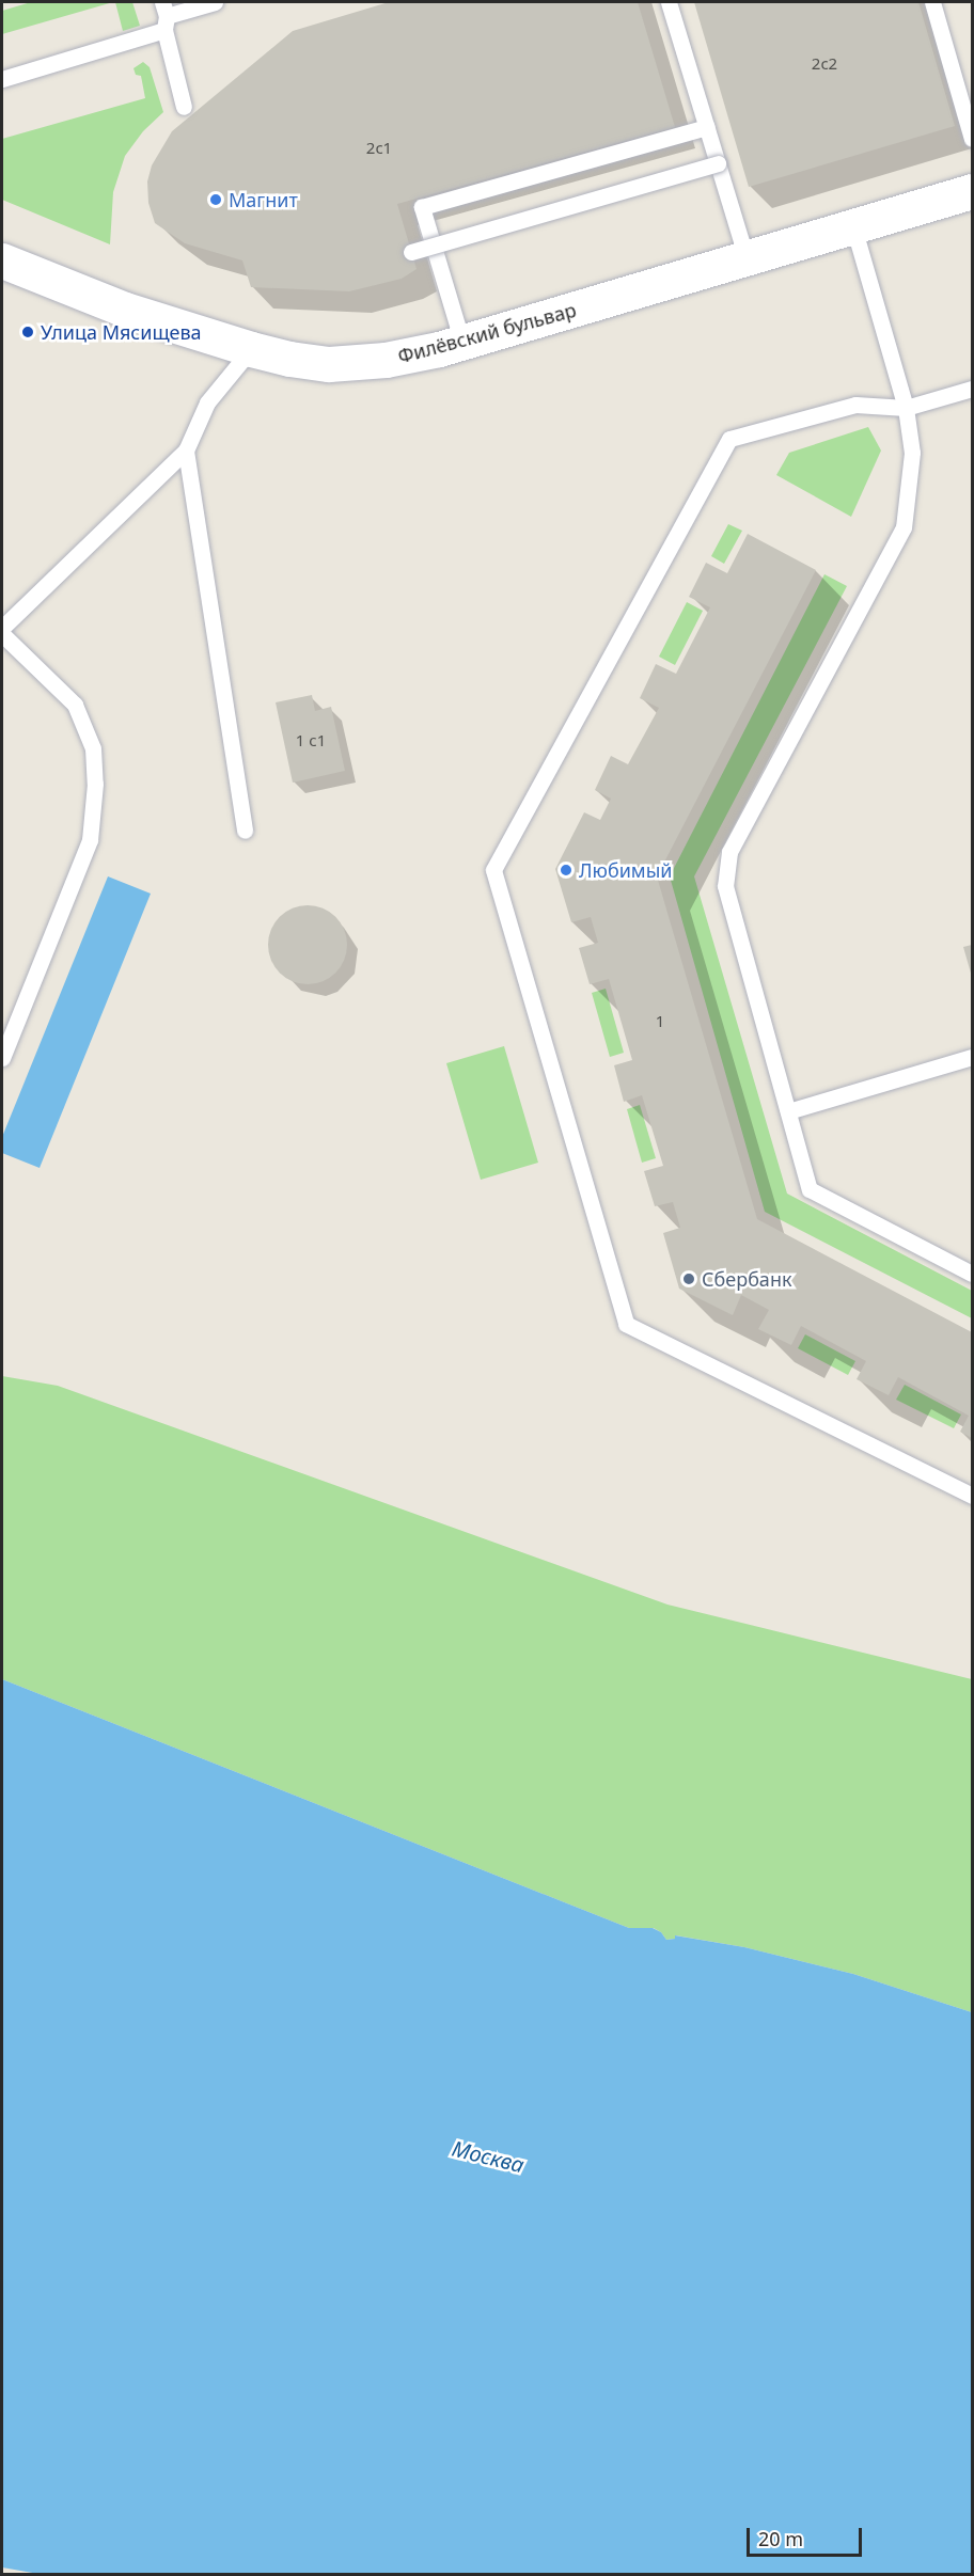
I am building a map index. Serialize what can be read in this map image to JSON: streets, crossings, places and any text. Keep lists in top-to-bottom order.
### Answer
{
  "streets": {
    "street": ["Филёвский бульвар"]
  },
  "water": ["Москва"],
  "places": [
    "Магнит",
    "Улица Мясищева",
    "Любимый",
    "Сбербанк"
  ],
  "house_numbers": [
    "2c2",
    "2c1",
    "1 с1",
    "1"
  ],
  "scale_bar": "20 m"
}
